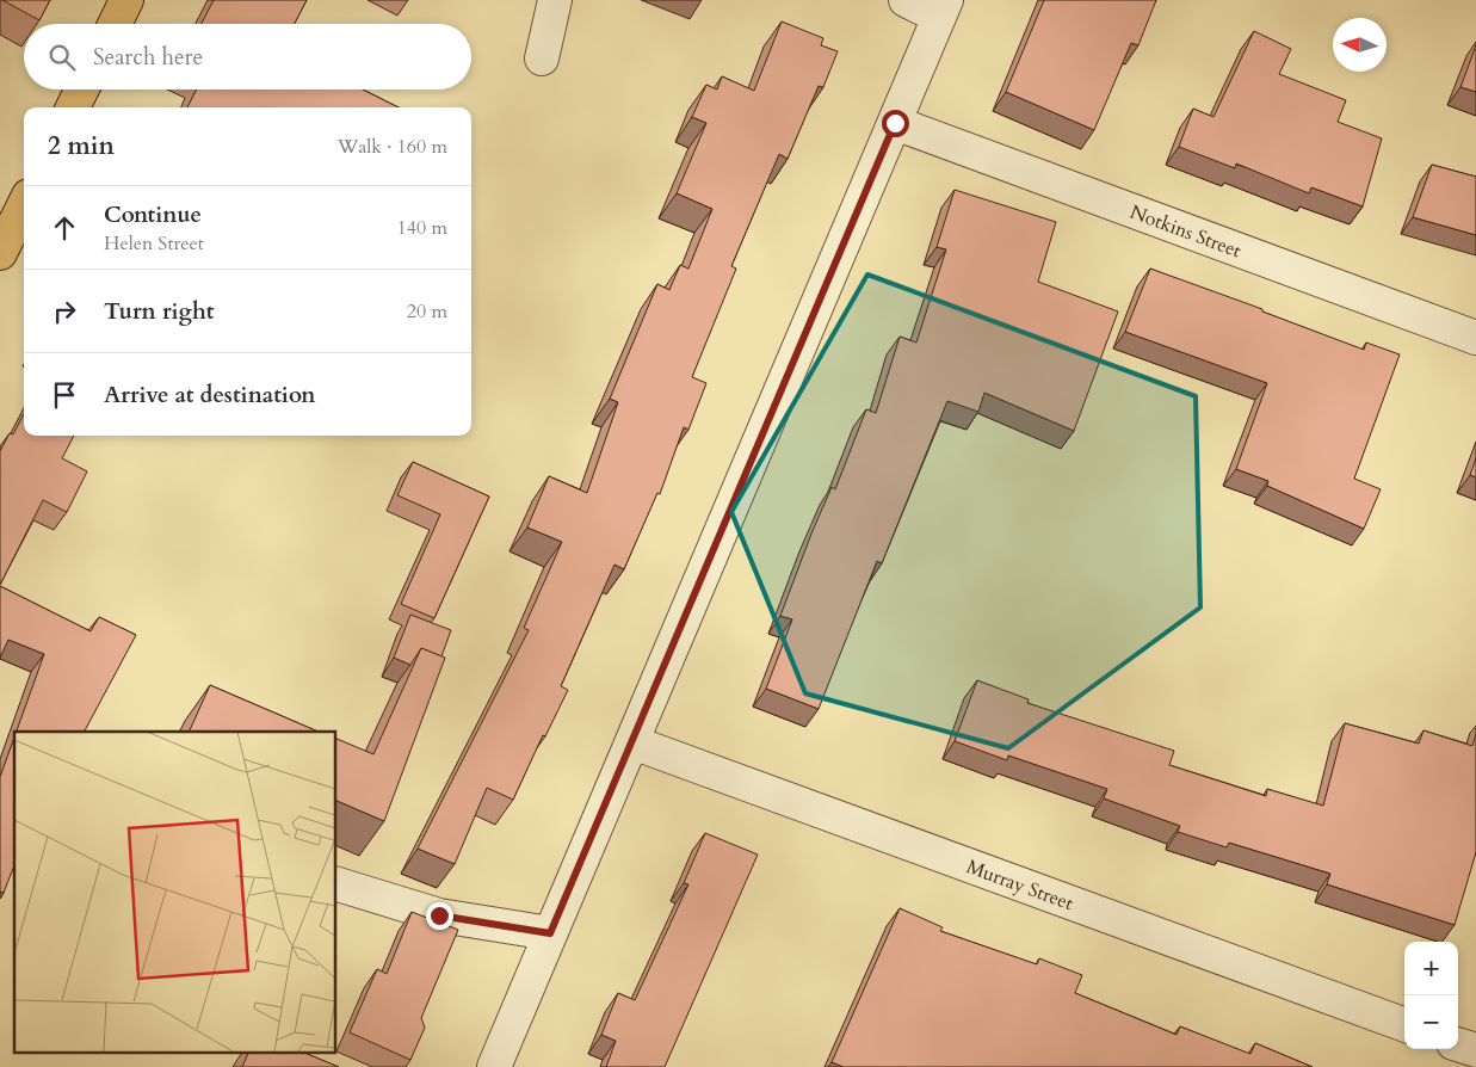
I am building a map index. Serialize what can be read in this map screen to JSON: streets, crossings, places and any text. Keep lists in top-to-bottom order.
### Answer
{
  "streets": {
    "street": ["Notkins Street", "Murray Street"]
  },
  "north": "left",
  "page": {
    "search": "Search here",
    "heading": ["2 min", "Walk · 160 m"],
    "list": [
      ["Continue", "Helen Street", "140 m"],
      ["Turn right", "20 m"],
      "Arrive at destination"
    ],
    "map_buttons": ["+", "−"]
  }
}
